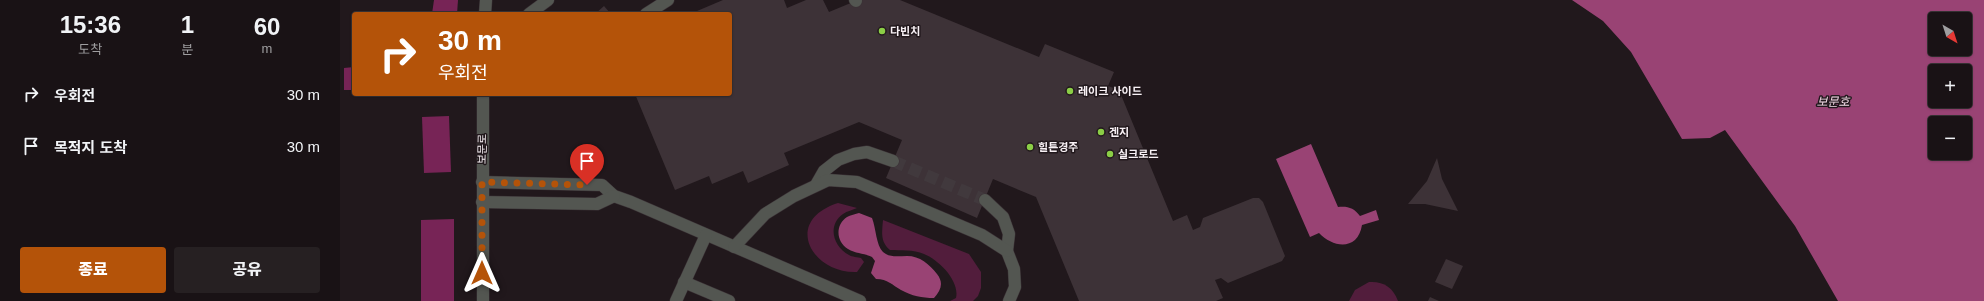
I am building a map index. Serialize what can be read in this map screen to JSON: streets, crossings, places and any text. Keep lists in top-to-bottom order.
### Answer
{
  "streets": {
    "street": ["보문로"]
  },
  "water": ["보문호"],
  "places": [
    "다빈치",
    "레이크 사이드",
    "겐지",
    "힐튼경주",
    "실크로드"
  ],
  "north": "bottom right",
  "page": {
    "eta": [
      "15:36",
      "도착",
      "1",
      "분",
      "60",
      "m"
    ],
    "map_buttons": ["+", "−"],
    "turn": ["30 m", "우회전"],
    "list": [
      {
        "name": "우회전",
        "value": "30 m"
      },
      {
        "name": "목적지 도착",
        "value": "30 m"
      }
    ],
    "buttons": ["종료", "공유"]
  }
}
